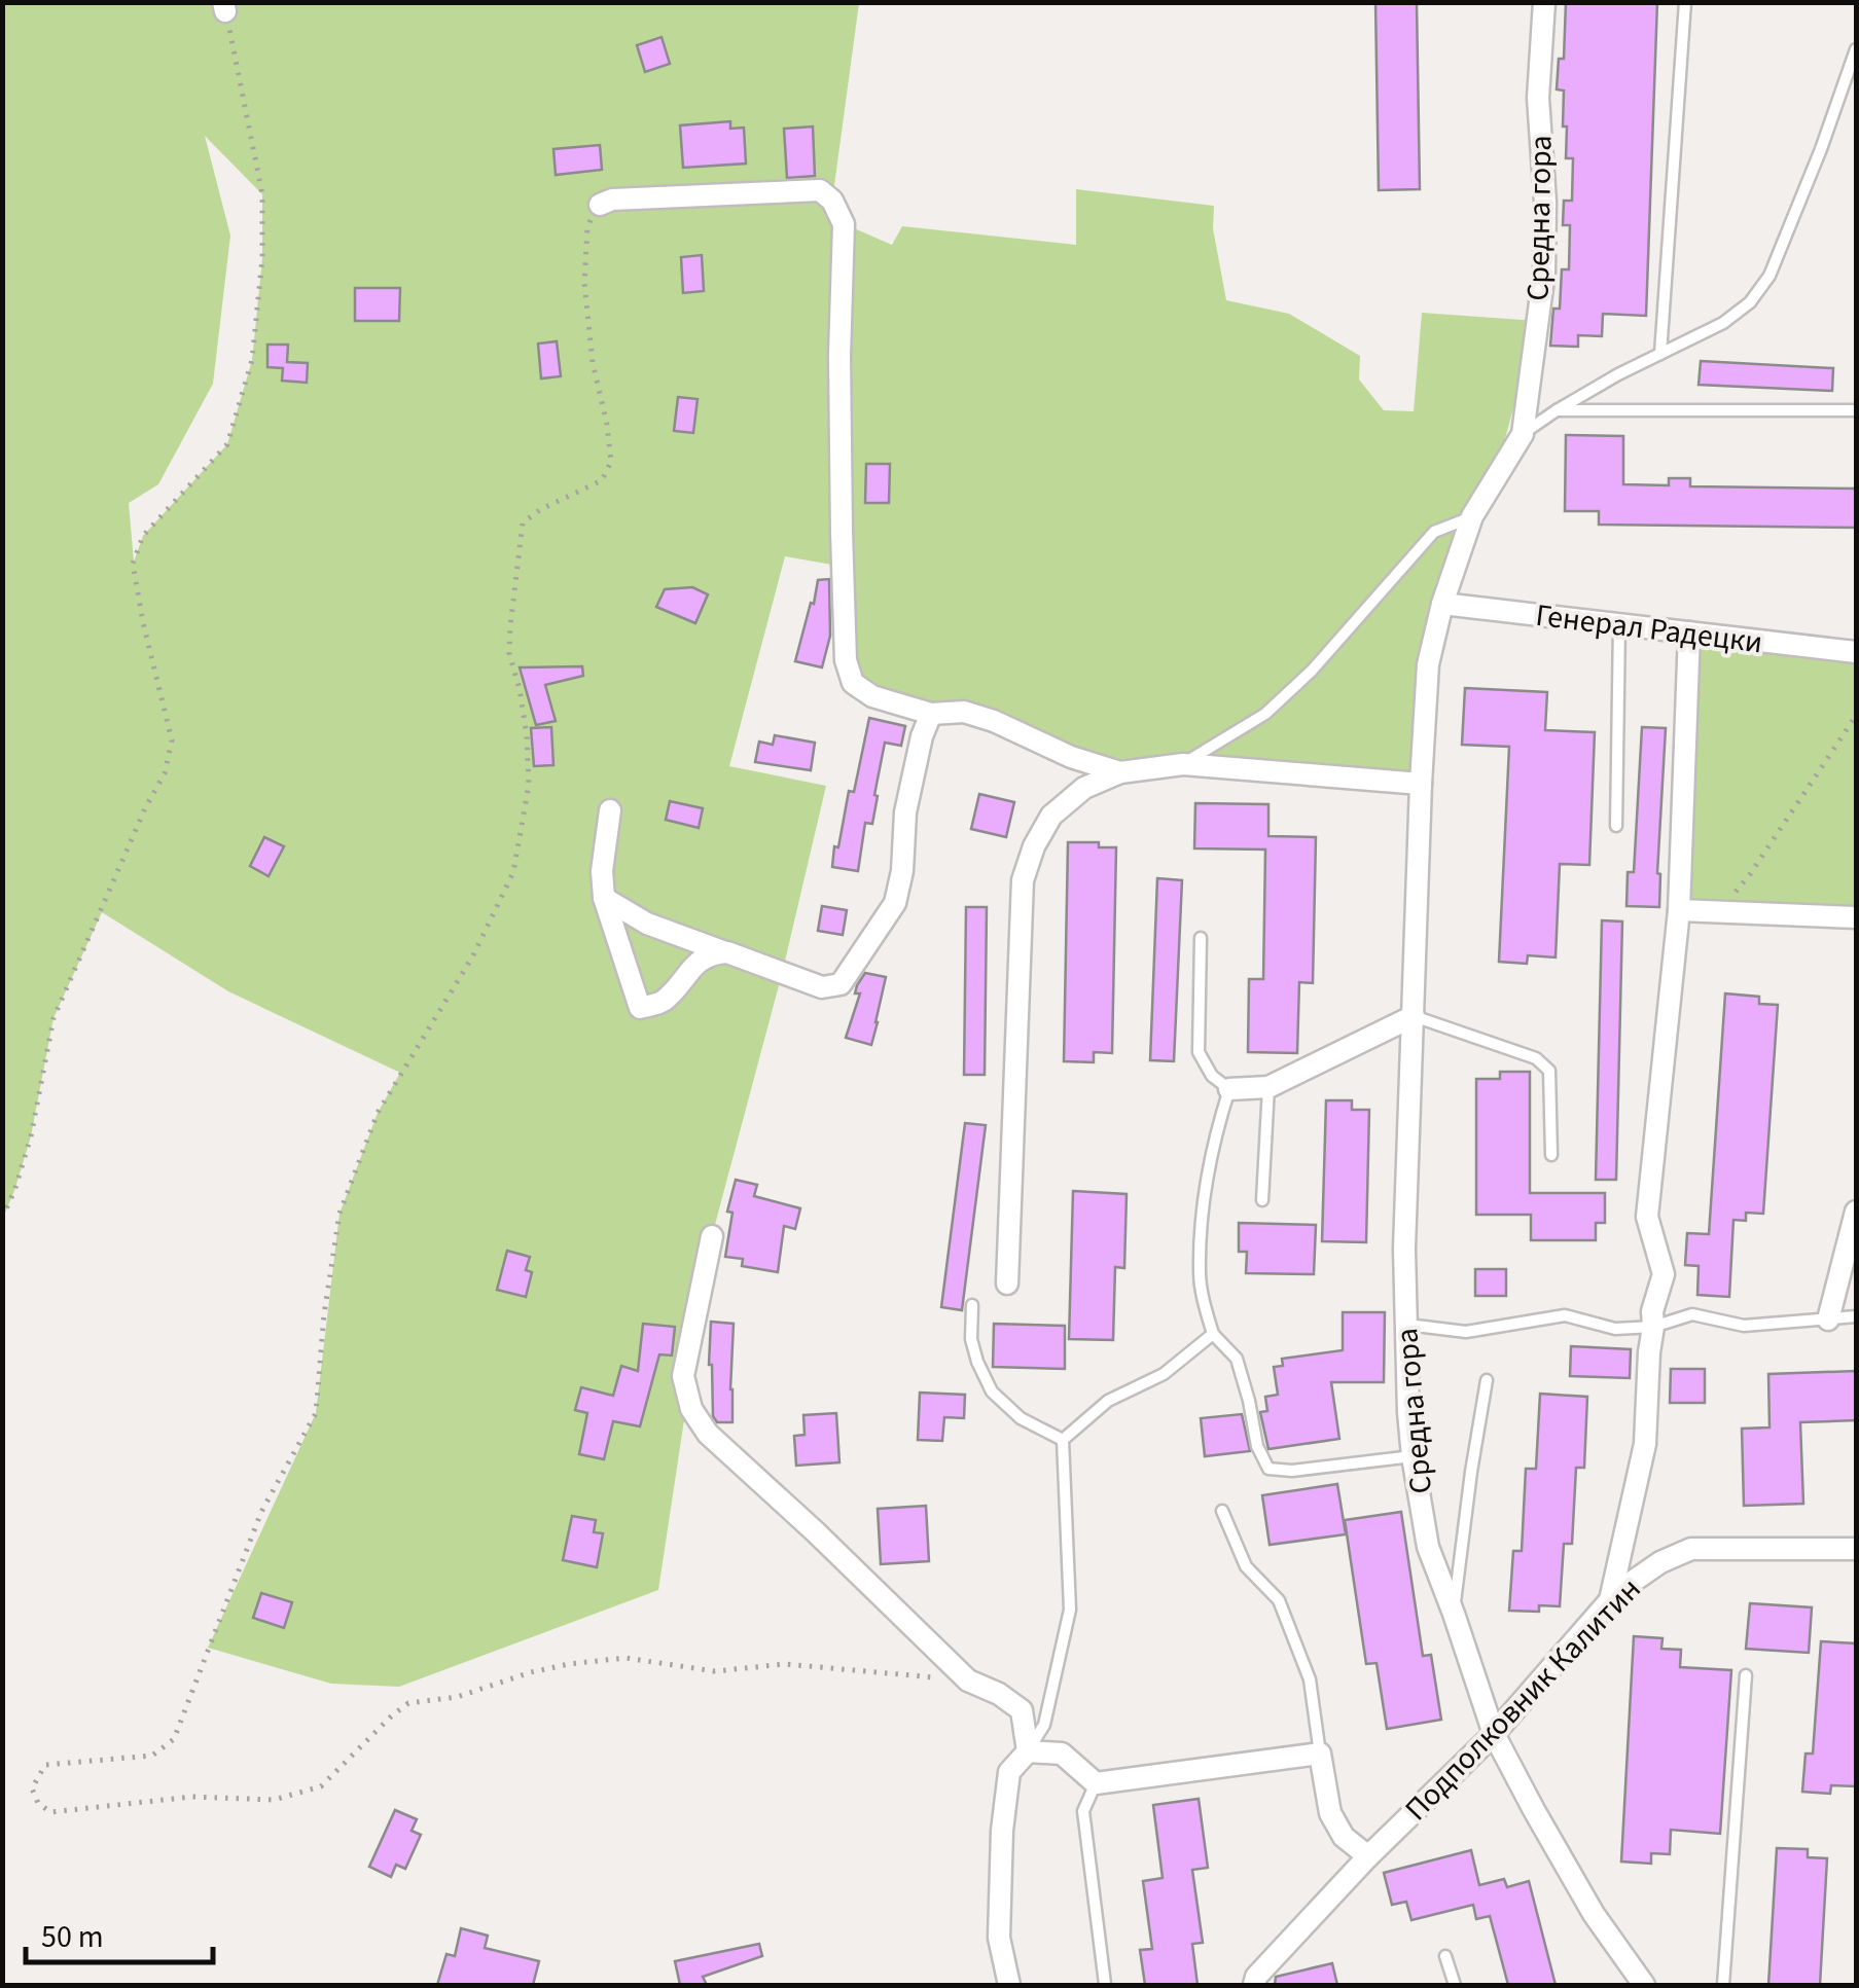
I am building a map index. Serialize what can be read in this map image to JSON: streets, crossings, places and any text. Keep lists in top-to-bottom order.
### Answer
{
  "streets": {
    "street": ["Средна гора", "Генерал Радецки", "Подполковник Калитин"]
  },
  "crossings": [
    ["Средна гора", "Генерал Радецки"],
    ["Средна гора", "Подполковник Калитин"]
  ],
  "scale_bar": "50 m"
}
